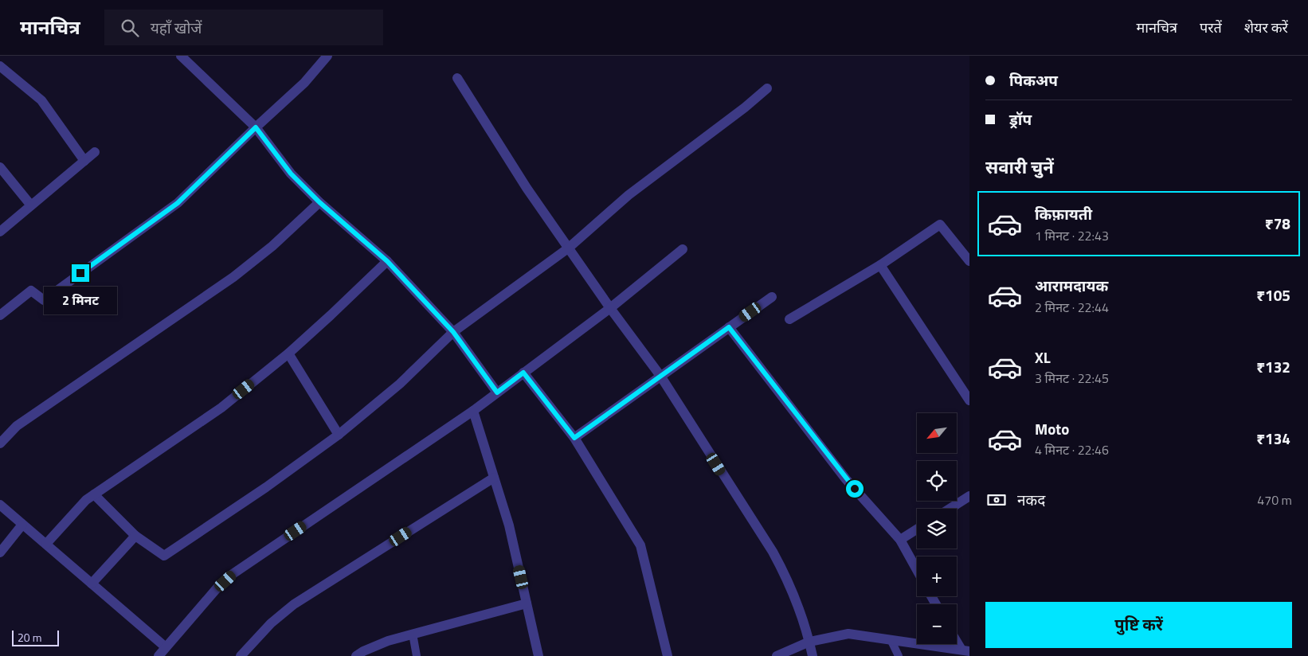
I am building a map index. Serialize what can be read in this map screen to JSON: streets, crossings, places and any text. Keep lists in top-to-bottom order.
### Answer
{
  "scale_bar": "20 m",
  "north": "bottom left",
  "page": {
    "header": "मानचित्र",
    "search": "यहाँ खोजें",
    "nav": ["मानचित्र", "परतें", "शेयर करें"],
    "banner": ["पिकअप", "ड्रॉप"],
    "heading": "सवारी चुनें",
    "list": [
      {
        "name": "किफ़ायती",
        "note": "1 मिनट · 22:43",
        "value": "₹78"
      },
      {
        "name": "आरामदायक",
        "note": "2 मिनट · 22:44",
        "value": "₹105"
      },
      {
        "name": "XL",
        "note": "3 मिनट · 22:45",
        "value": "₹132"
      },
      {
        "name": "Moto",
        "note": "4 मिनट · 22:46",
        "value": "₹134"
      }
    ],
    "bubble": "2 मिनट",
    "map_buttons": ["+", "−"],
    "pay": ["नकद", "470 m"],
    "buttons": "पुष्टि करें",
    "scale": "20 m"
  }
}
